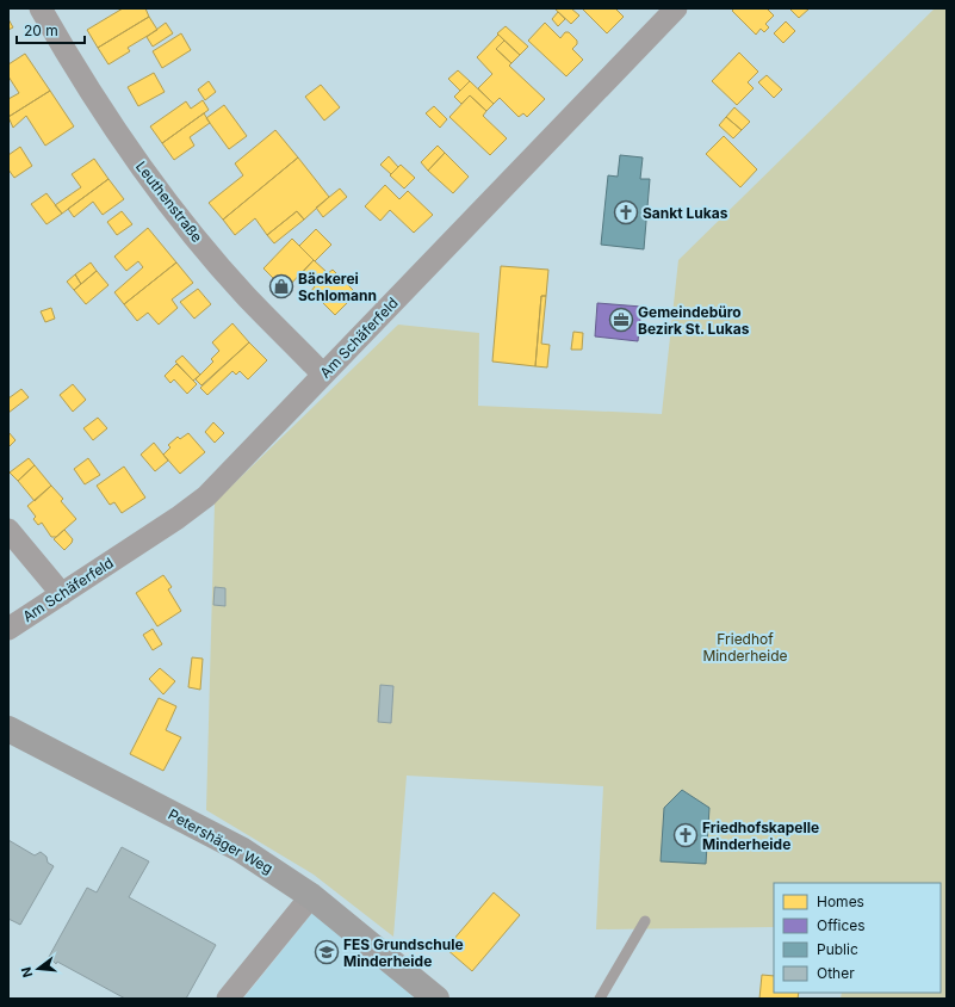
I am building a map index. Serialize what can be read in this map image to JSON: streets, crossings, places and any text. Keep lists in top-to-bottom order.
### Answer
{
  "streets": {
    "street": ["Leuthenstraße", "Am Schäferfeld", "Petershäger Weg"]
  },
  "crossings": [
    ["Leuthenstraße", "Am Schäferfeld"]
  ],
  "parks": ["Friedhof Minderheide"],
  "places": {
    "church": ["Sankt Lukas", "Friedhofskapelle Minderheide"],
    "shop": ["Bäckerei Schlomann"],
    "office": ["Gemeindebüro Bezirk St. Lukas"],
    "school or university": ["FES Grundschule Minderheide"]
  },
  "legend": [
    "Homes",
    "Offices",
    "Public",
    "Other"
  ],
  "scale_bar": "20 m",
  "north": "left"
}
